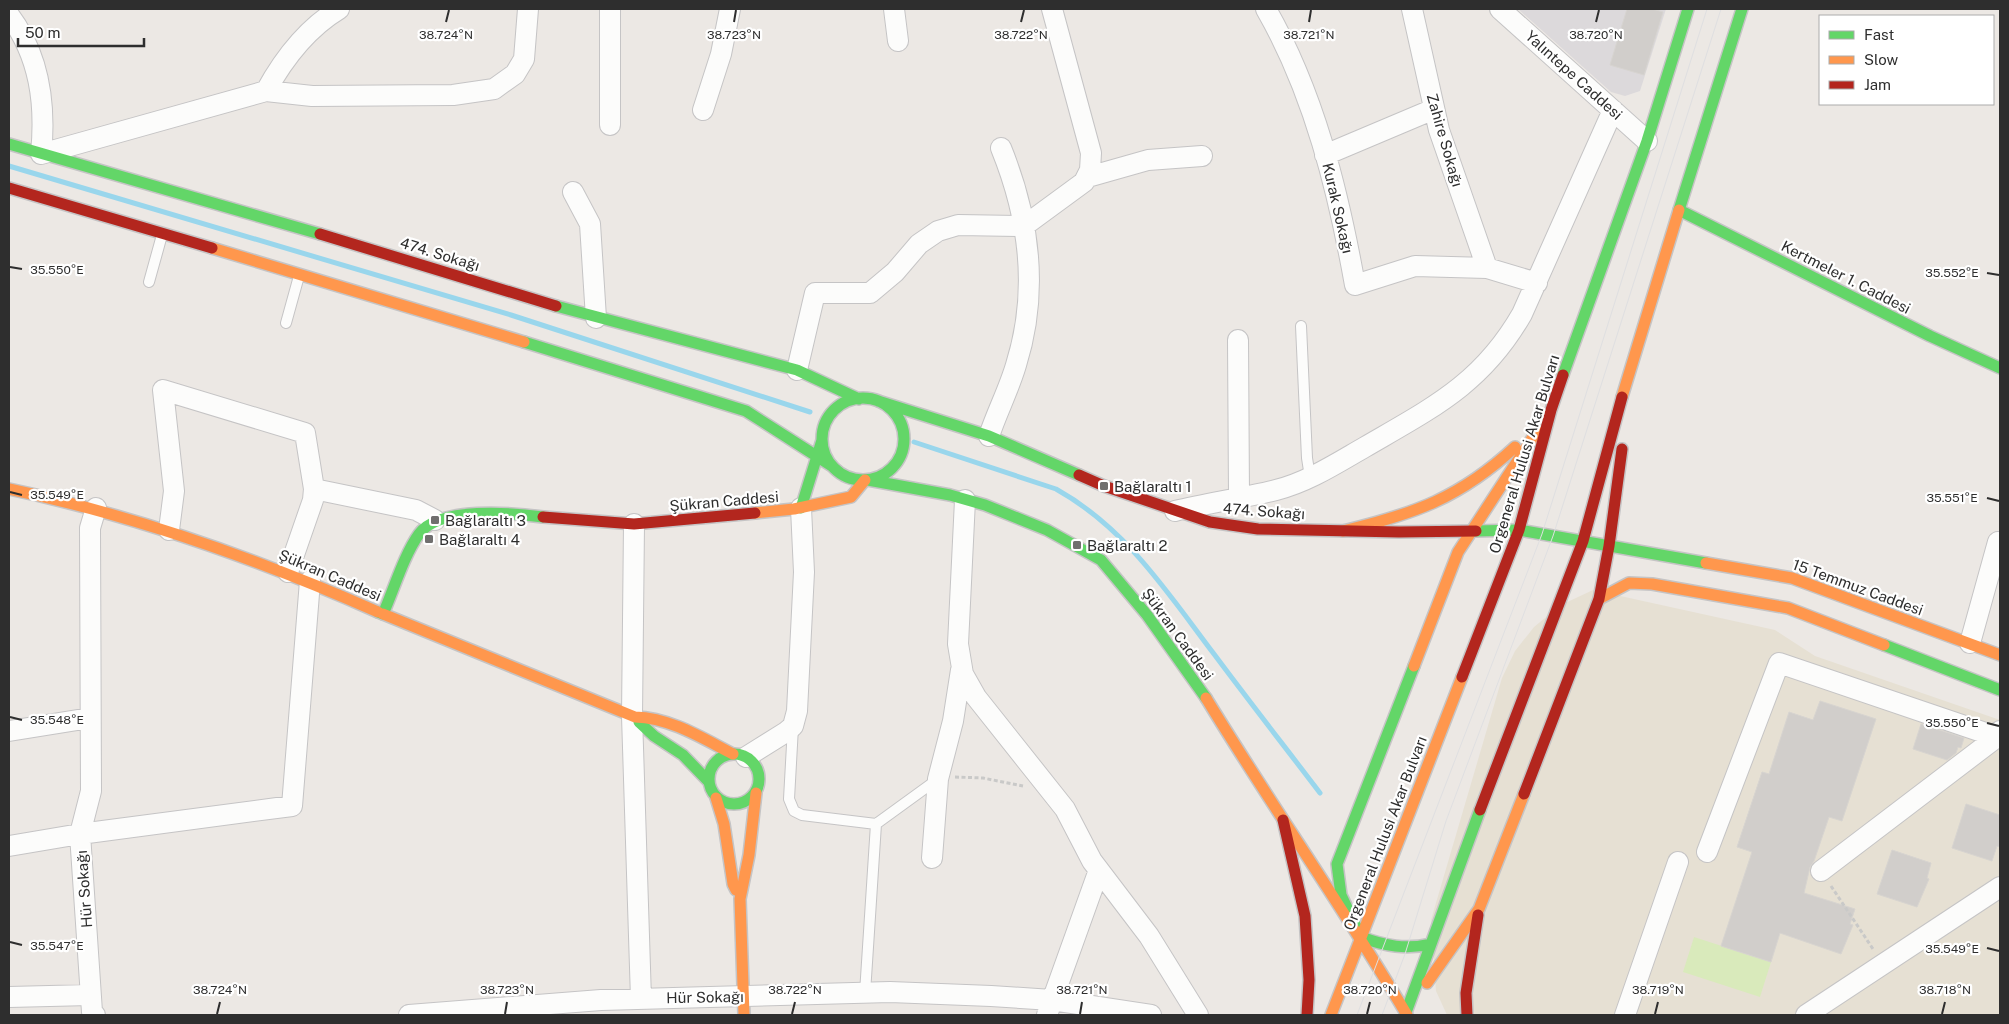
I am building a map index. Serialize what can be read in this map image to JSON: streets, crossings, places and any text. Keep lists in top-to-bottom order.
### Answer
{
  "streets": {
    "street": [
      "Yalıntepe Caddesi",
      "Zahire Sokağı",
      "Kurak Sokağı",
      "474. Sokağı",
      "Kertmeler 1. Caddesi",
      "Orgeneral Hulusi Akar Bulvarı",
      "Şükran Caddesi",
      "15 Temmuz Caddesi",
      "Hür Sokağı"
    ]
  },
  "crossings": [
    ["Yalıntepe Caddesi", "Orgeneral Hulusi Akar Bulvarı"],
    ["Zahire Sokağı", "Kurak Sokağı"],
    ["474. Sokağı", "Orgeneral Hulusi Akar Bulvarı"],
    ["474. Sokağı", "Şükran Caddesi"],
    ["474. Sokağı", "15 Temmuz Caddesi"],
    ["Orgeneral Hulusi Akar Bulvarı", "Şükran Caddesi"]
  ],
  "places": {
    "transit": [
      "Bağlaraltı 1",
      "Bağlaraltı 3",
      "Bağlaraltı 4",
      "Bağlaraltı 2"
    ]
  },
  "legend": ["Fast", "Slow", "Jam"],
  "scale_bar": "50 m",
  "coordinates": [
    "38.724°N",
    "38.723°N",
    "38.722°N",
    "38.721°N",
    "38.720°N",
    "35.550°E",
    "35.552°E",
    "35.549°E",
    "35.551°E",
    "35.548°E",
    "35.547°E",
    "38.719°N",
    "38.718°N"
  ]
}
